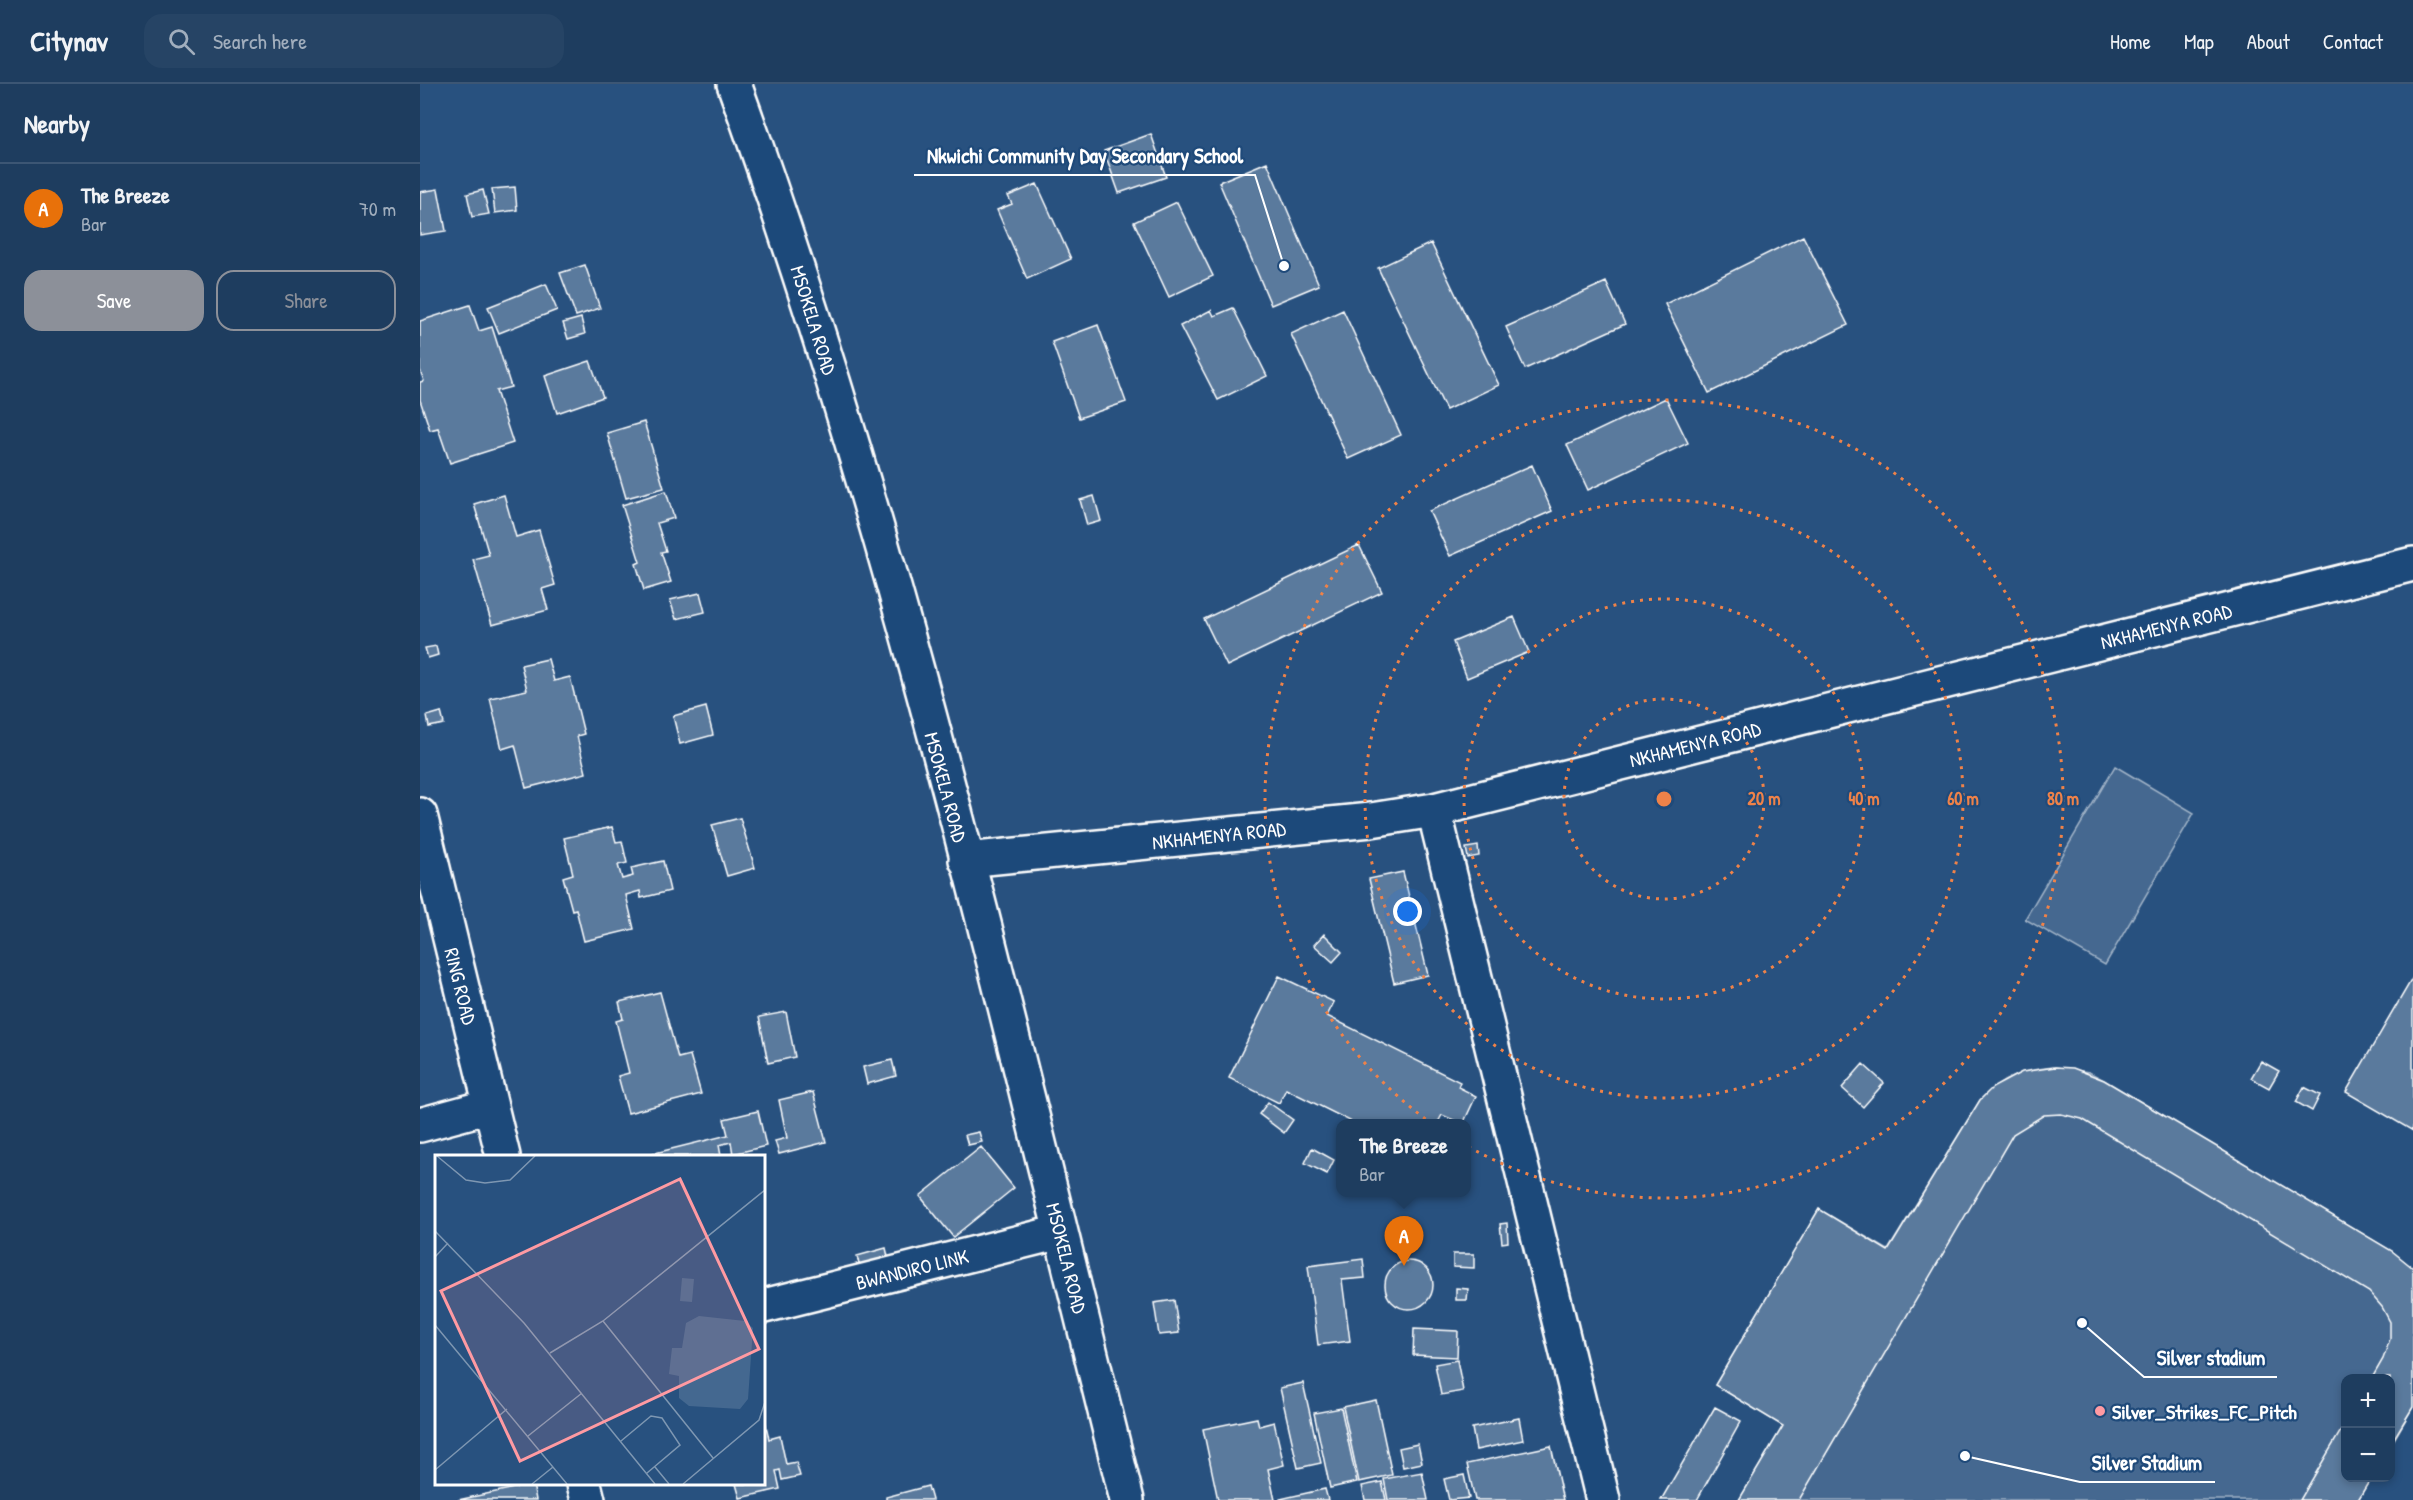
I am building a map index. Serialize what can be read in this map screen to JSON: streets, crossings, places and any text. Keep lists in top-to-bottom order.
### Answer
{
  "streets": {
    "street": [
      "MSOKELA ROAD",
      "NKHAMENYA ROAD",
      "RING ROAD",
      "BWANDIRO LINK"
    ]
  },
  "crossings": [
    ["MSOKELA ROAD", "NKHAMENYA ROAD"],
    ["MSOKELA ROAD", "BWANDIRO LINK"]
  ],
  "places": [
    "Nkwichi Community Day Secondary School",
    "Silver stadium",
    "Silver_Strikes_FC_Pitch",
    "Silver Stadium"
  ],
  "page": {
    "header": "Citynav",
    "search": "Search here",
    "nav": [
      "Home",
      "Map",
      "About",
      "Contact"
    ],
    "heading": "Nearby",
    "list": [
      {
        "mark": "A",
        "name": "The Breeze",
        "note": "Bar",
        "value": "70 m"
      }
    ],
    "buttons": ["Save", "Share"],
    "popup": ["The Breeze", "Bar"],
    "pins": "A",
    "map_buttons": ["+", "−"]
  },
  "rings": [
    "20 m",
    "40 m",
    "60 m",
    "80 m"
  ]
}
